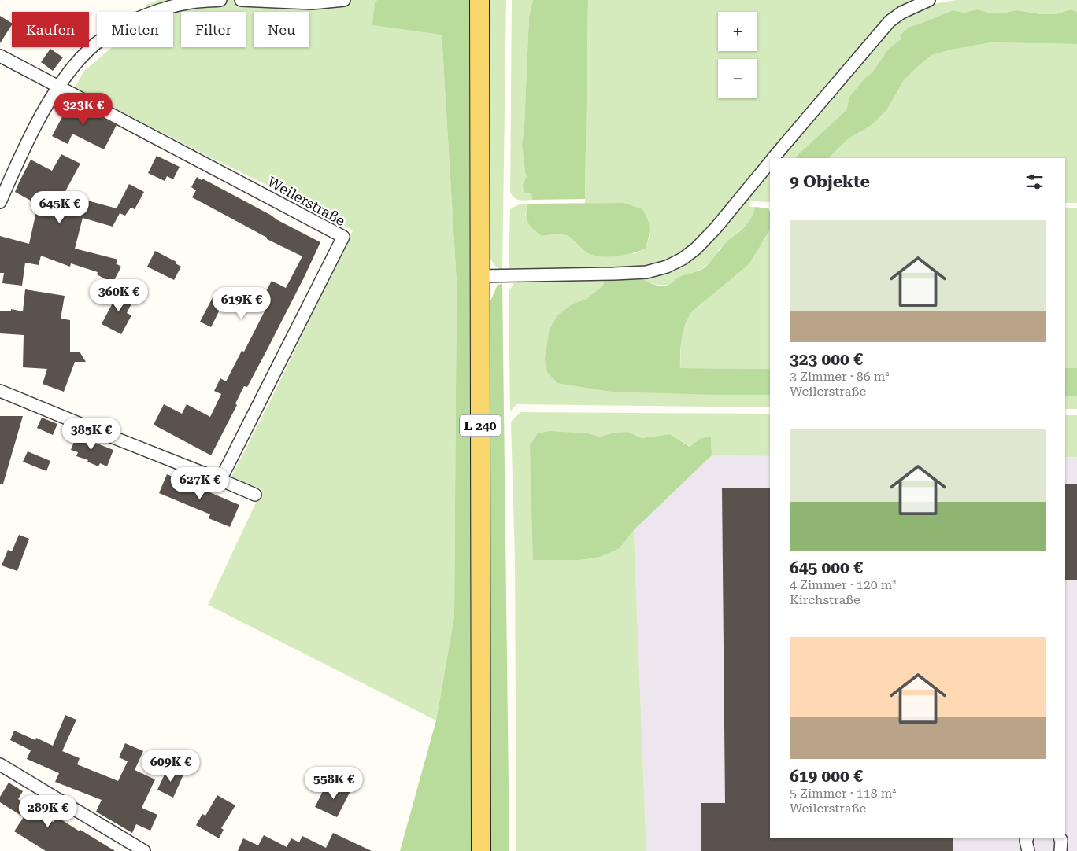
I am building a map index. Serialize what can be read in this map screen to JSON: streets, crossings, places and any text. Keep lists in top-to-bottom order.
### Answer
{
  "streets": {
    "main road": ["L 240"],
    "street": ["Weilerstraße"]
  },
  "page": {
    "map_buttons": ["+", "−"],
    "chip": [
      "Kaufen",
      "Mieten",
      "Filter",
      "Neu"
    ],
    "price": [
      "323K €",
      "645K €",
      "360K €",
      "619K €",
      "385K €",
      "627K €",
      "609K €",
      "558K €",
      "289K €"
    ],
    "heading": "9 Objekte",
    "list": [
      {
        "name": "323 000 €",
        "note": "3 Zimmer · 86 m² · Weilerstraße"
      },
      {
        "name": "645 000 €",
        "note": "4 Zimmer · 120 m² · Kirchstraße"
      },
      {
        "name": "619 000 €",
        "note": "5 Zimmer · 118 m² · Weilerstraße"
      }
    ]
  }
}
